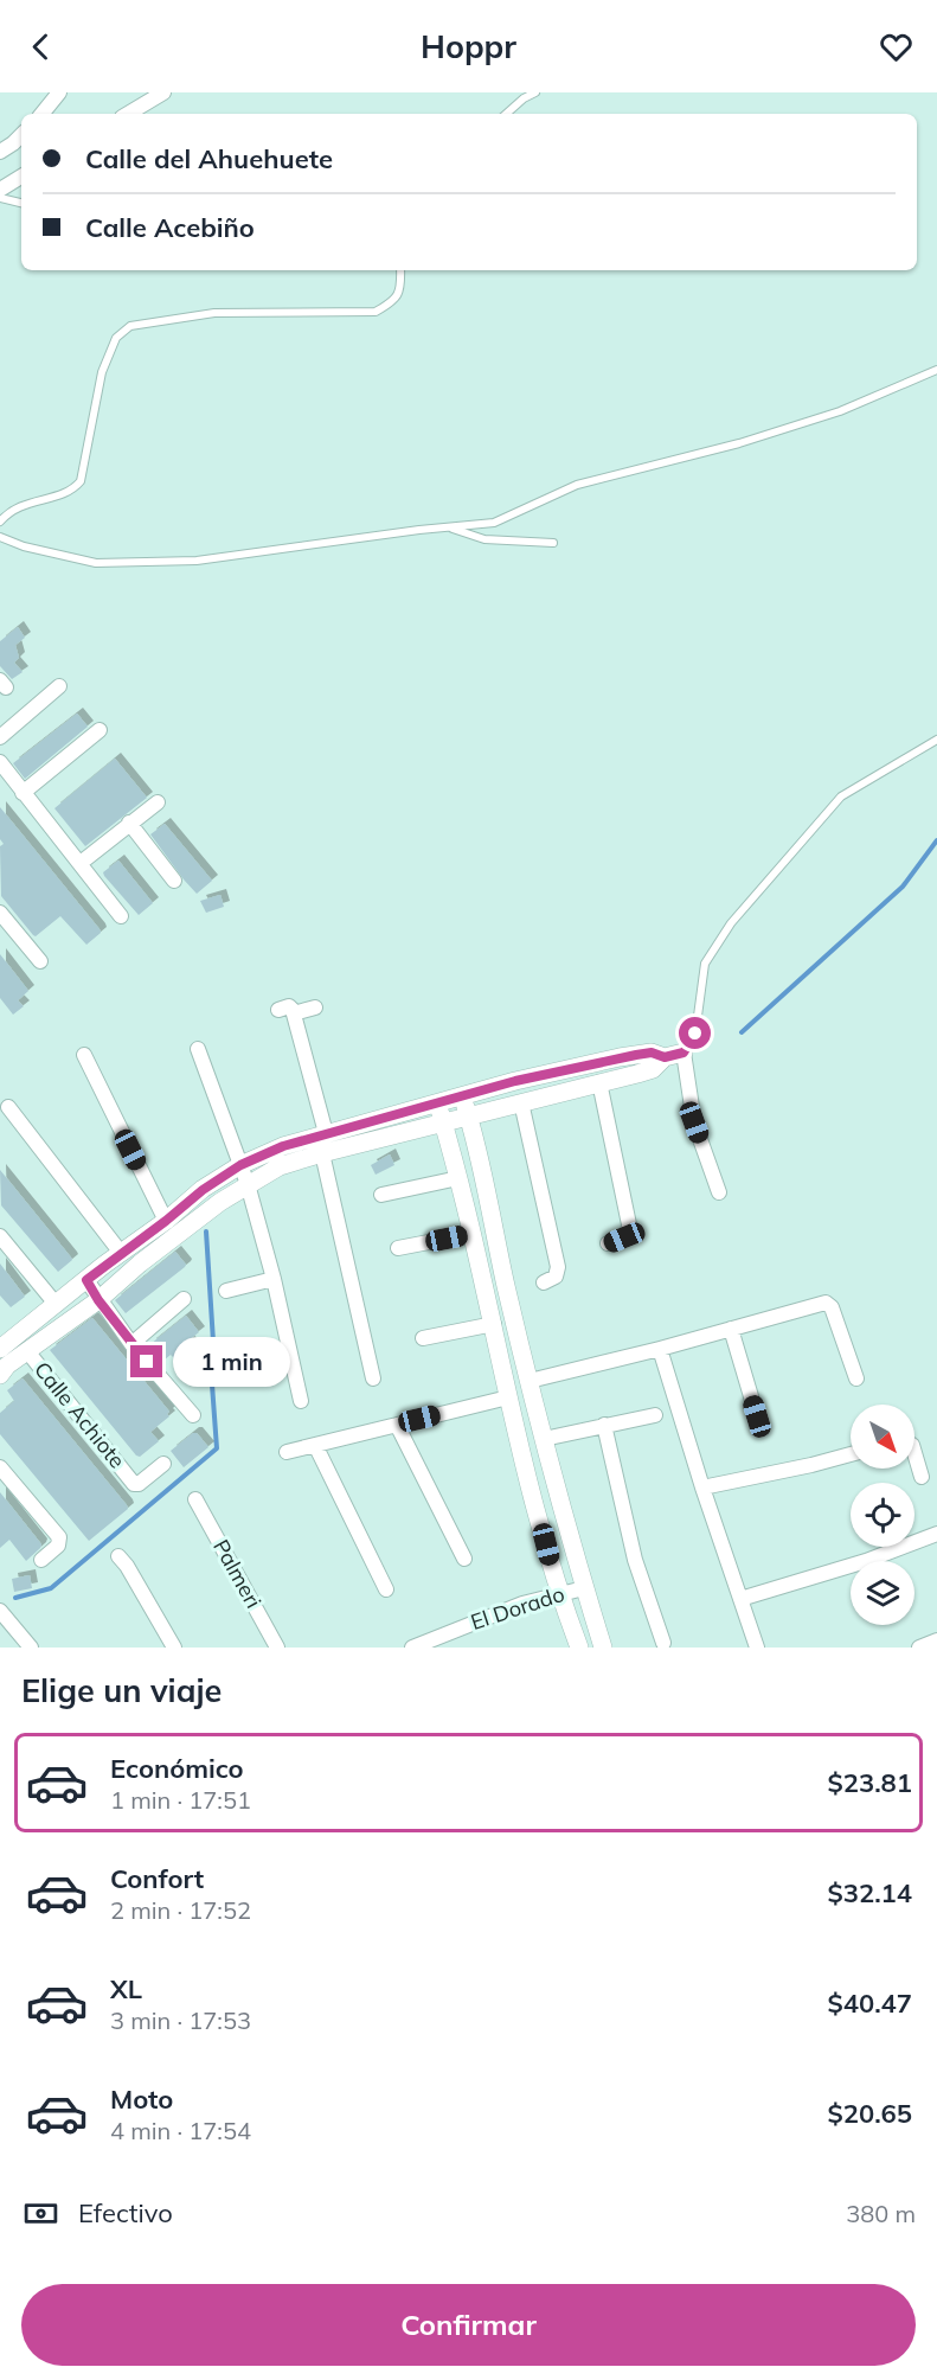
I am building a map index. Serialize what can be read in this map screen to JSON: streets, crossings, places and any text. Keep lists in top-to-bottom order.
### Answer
{
  "streets": {
    "street": ["Calle Achiote", "Palmeri", "El Dorado"]
  },
  "north": "bottom right",
  "page": {
    "header": "Hoppr",
    "banner": ["Calle del Ahuehuete", "Calle Acebiño"],
    "bubble": "1 min",
    "heading": "Elige un viaje",
    "list": [
      {
        "name": "Económico",
        "note": "1 min · 17:51",
        "value": "$23.81"
      },
      {
        "name": "Confort",
        "note": "2 min · 17:52",
        "value": "$32.14"
      },
      {
        "name": "XL",
        "note": "3 min · 17:53",
        "value": "$40.47"
      },
      {
        "name": "Moto",
        "note": "4 min · 17:54",
        "value": "$20.65"
      }
    ],
    "pay": ["Efectivo", "380 m"],
    "buttons": "Confirmar"
  }
}
